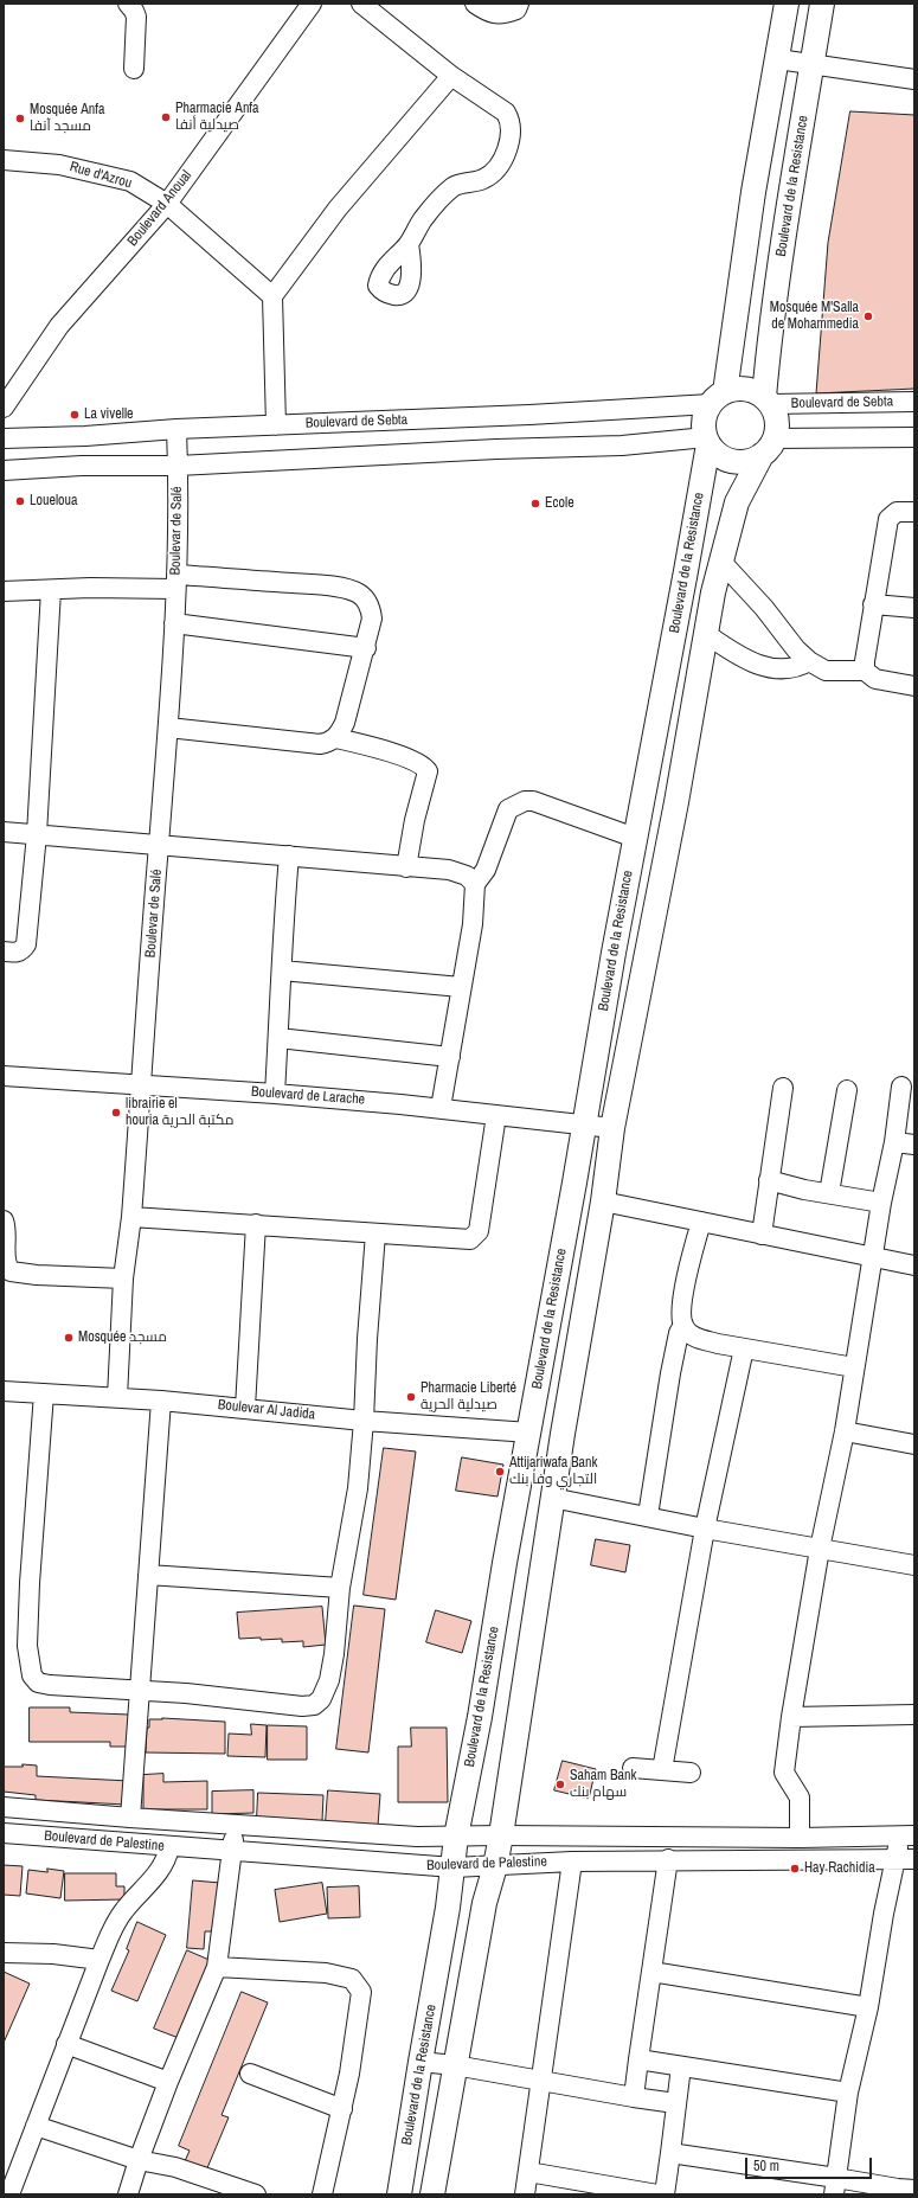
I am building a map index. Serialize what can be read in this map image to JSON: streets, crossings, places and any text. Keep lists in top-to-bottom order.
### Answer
{
  "streets": {
    "main road": ["Boulevard de la Resistance"],
    "street": [
      "Rue d'Azrou",
      "Boulevard Anoual",
      "Boulevard de Sebta",
      "Boulevar de Salé",
      "Boulevard de Larache",
      "Boulevar Al Jadida",
      "Boulevard de Palestine"
    ]
  },
  "crossings": [
    ["Rue d'Azrou", "Boulevard Anoual"],
    ["Boulevard de la Resistance", "Boulevard de Sebta"],
    ["Boulevard de la Resistance", "Boulevard de Larache"],
    ["Boulevard de la Resistance", "Boulevar Al Jadida"],
    ["Boulevard de la Resistance", "Boulevard de Palestine"],
    ["Boulevard de Sebta", "Boulevar de Salé"],
    ["Boulevar de Salé", "Boulevard de Larache"],
    ["Boulevar de Salé", "Boulevar Al Jadida"]
  ],
  "places": [
    "Pharmacie Anfa صيدلية أنفا",
    "Mosquée Anfa مسجد آنفا",
    "Mosquée M'Salla de Mohammedia",
    "La vivelle",
    "Loueloua",
    "Ecole",
    "librairie el houria مكتبة الحرية",
    "Mosquée مسجد",
    "Pharmacie Liberté صيدلية الحرية",
    "Attijariwafa Bank التجاري وفا بنك",
    "Saham Bank سهام بنك",
    "Hay Rachidia"
  ],
  "scale_bar": "50 m"
}
